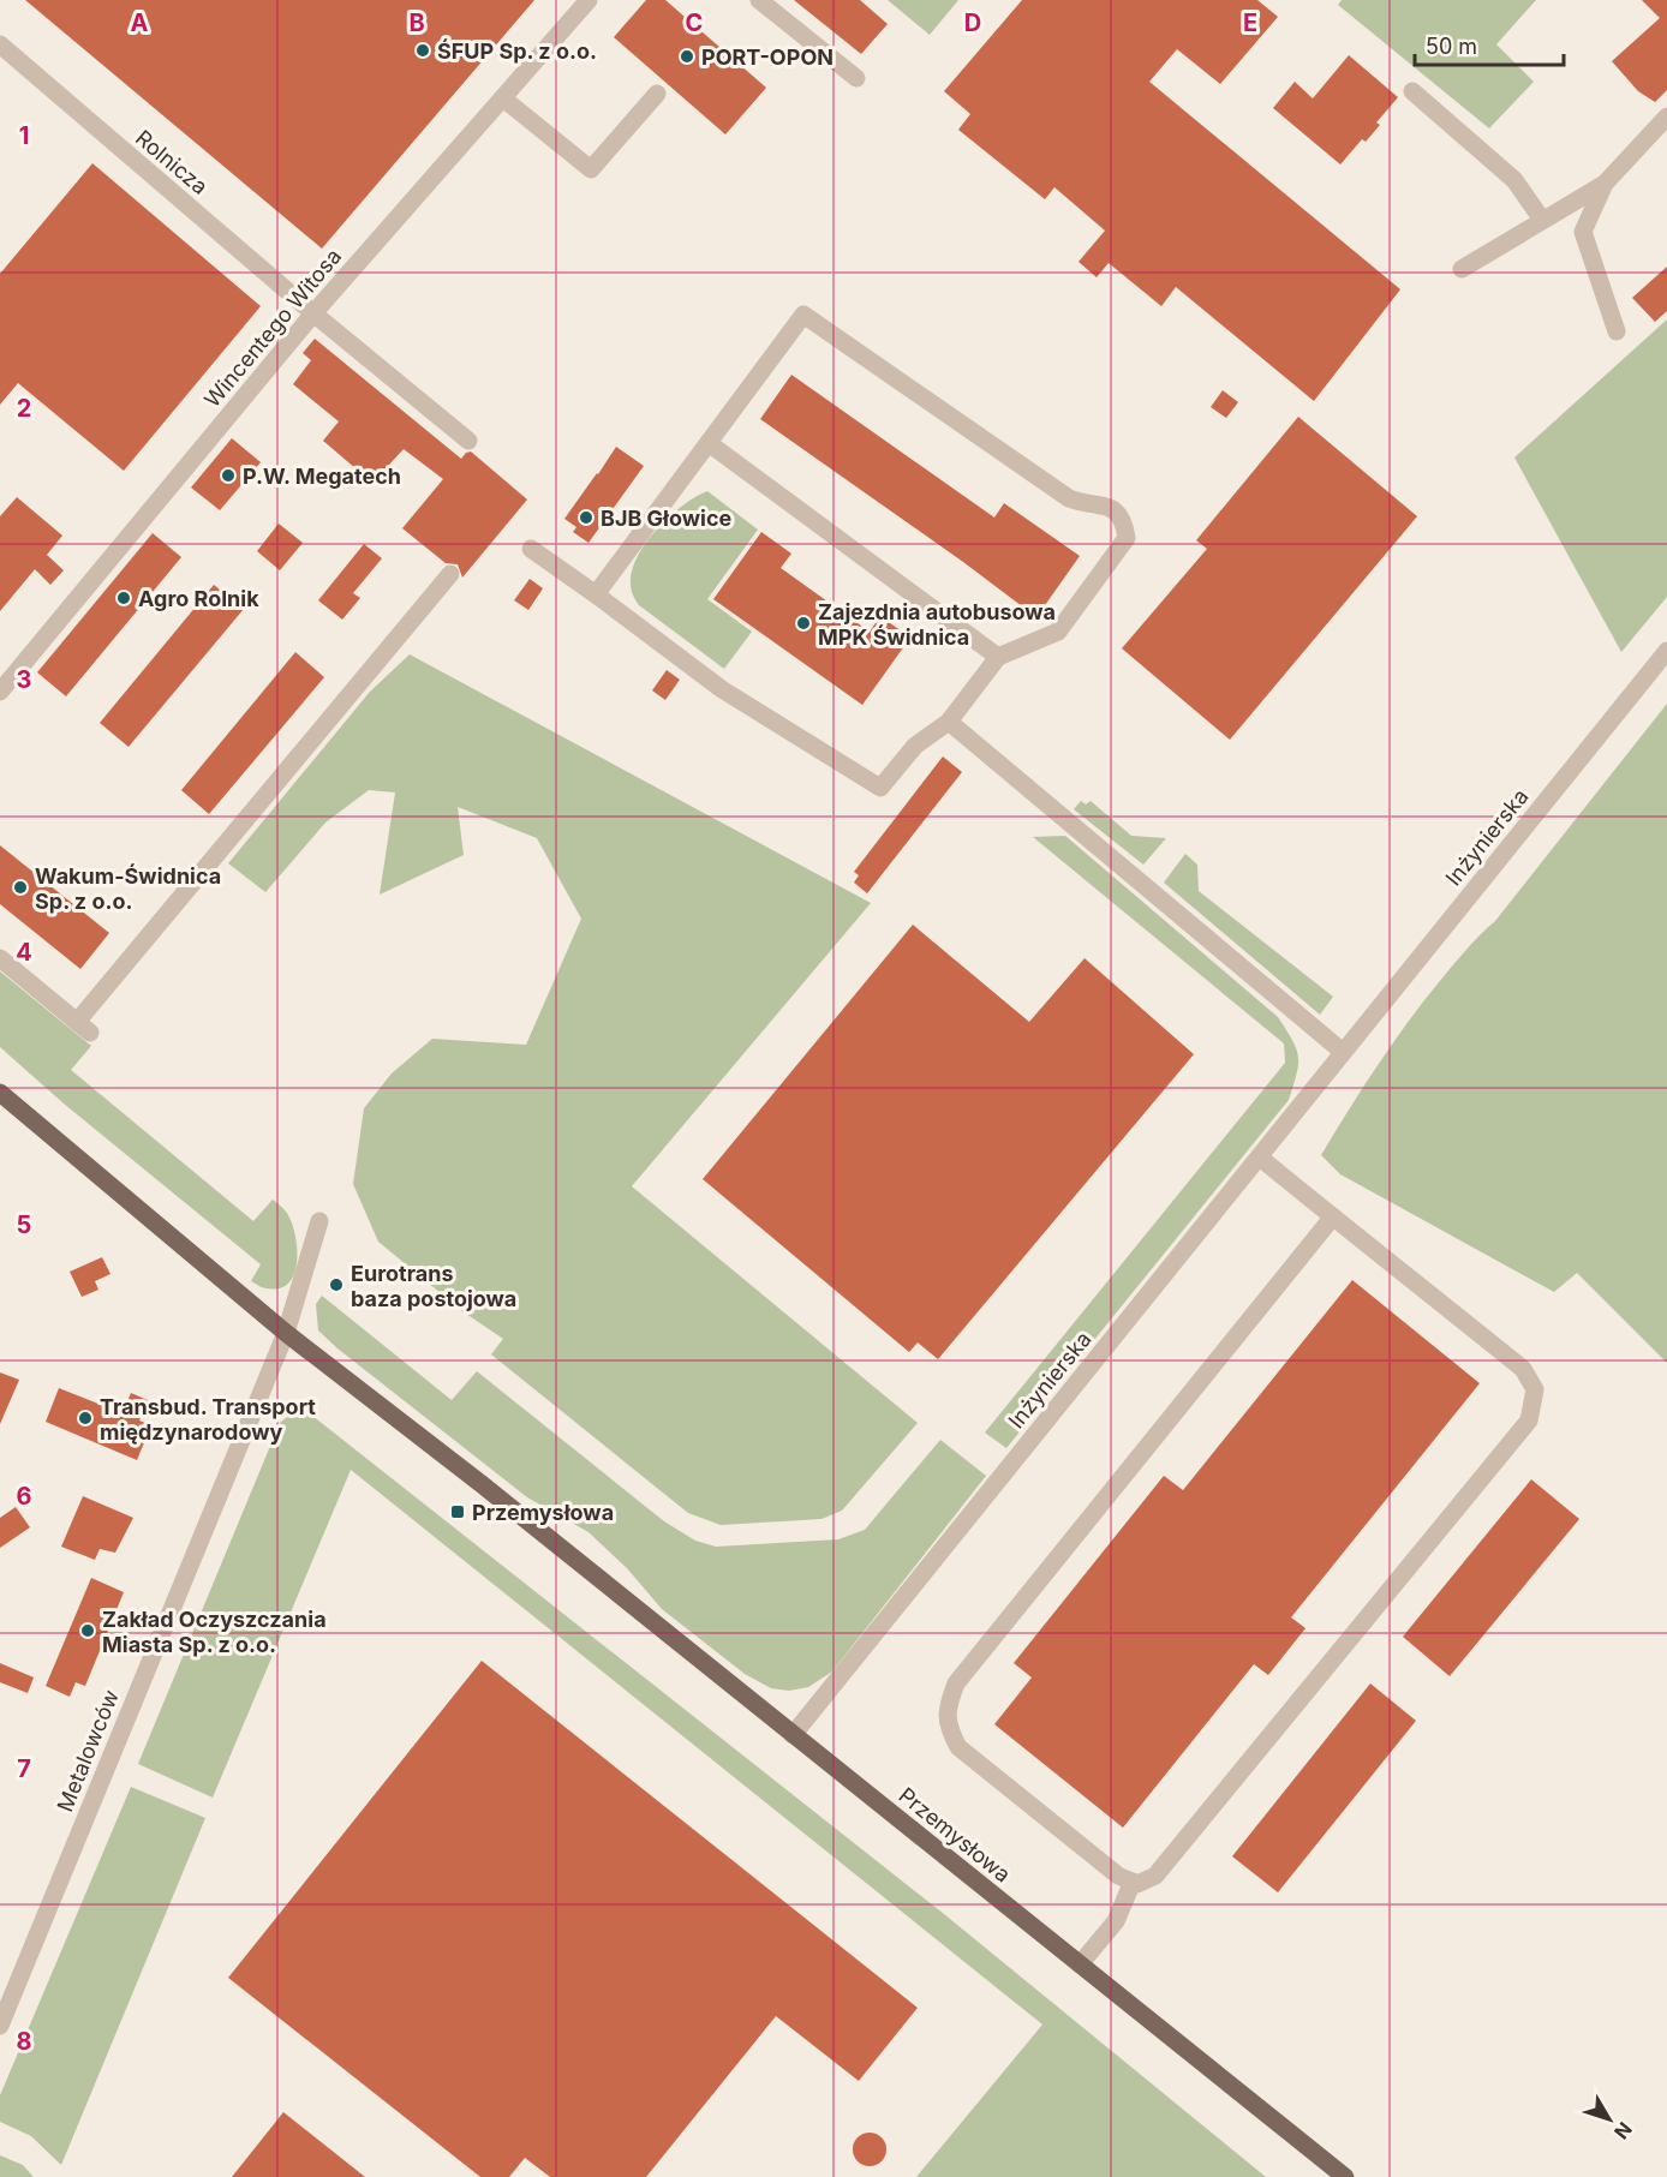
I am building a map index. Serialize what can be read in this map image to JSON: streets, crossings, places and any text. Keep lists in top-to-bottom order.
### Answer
{
  "streets": {
    "main road": ["Przemysłowa"],
    "street": [
      "Rolnicza",
      "Wincentego Witosa",
      "Inżynierska",
      "Metalowców"
    ]
  },
  "crossings": [
    ["Rolnicza", "Wincentego Witosa"],
    ["Inżynierska", "Przemysłowa"],
    ["Metalowców", "Przemysłowa"]
  ],
  "places": {
    "other": [
      "ŚFUP Sp. z o.o.",
      "PORT-OPON",
      "P.W. Megatech",
      "BJB Głowice",
      "Agro Rolnik",
      "Zajezdnia autobusowa MPK Świdnica",
      "Wakum-Świdnica Sp. z o.o.",
      "Eurotrans baza postojowa",
      "Transbud. Transport międzynarodowy",
      "Zakład Oczyszczania Miasta Sp. z o.o."
    ],
    "transit": ["Przemysłowa"]
  },
  "scale_bar": "50 m",
  "north": "bottom right",
  "grid": {
    "columns": [
      "A",
      "B",
      "C",
      "D",
      "E"
    ],
    "rows": [
      "1",
      "2",
      "3",
      "4",
      "5",
      "6",
      "7",
      "8"
    ]
  }
}
